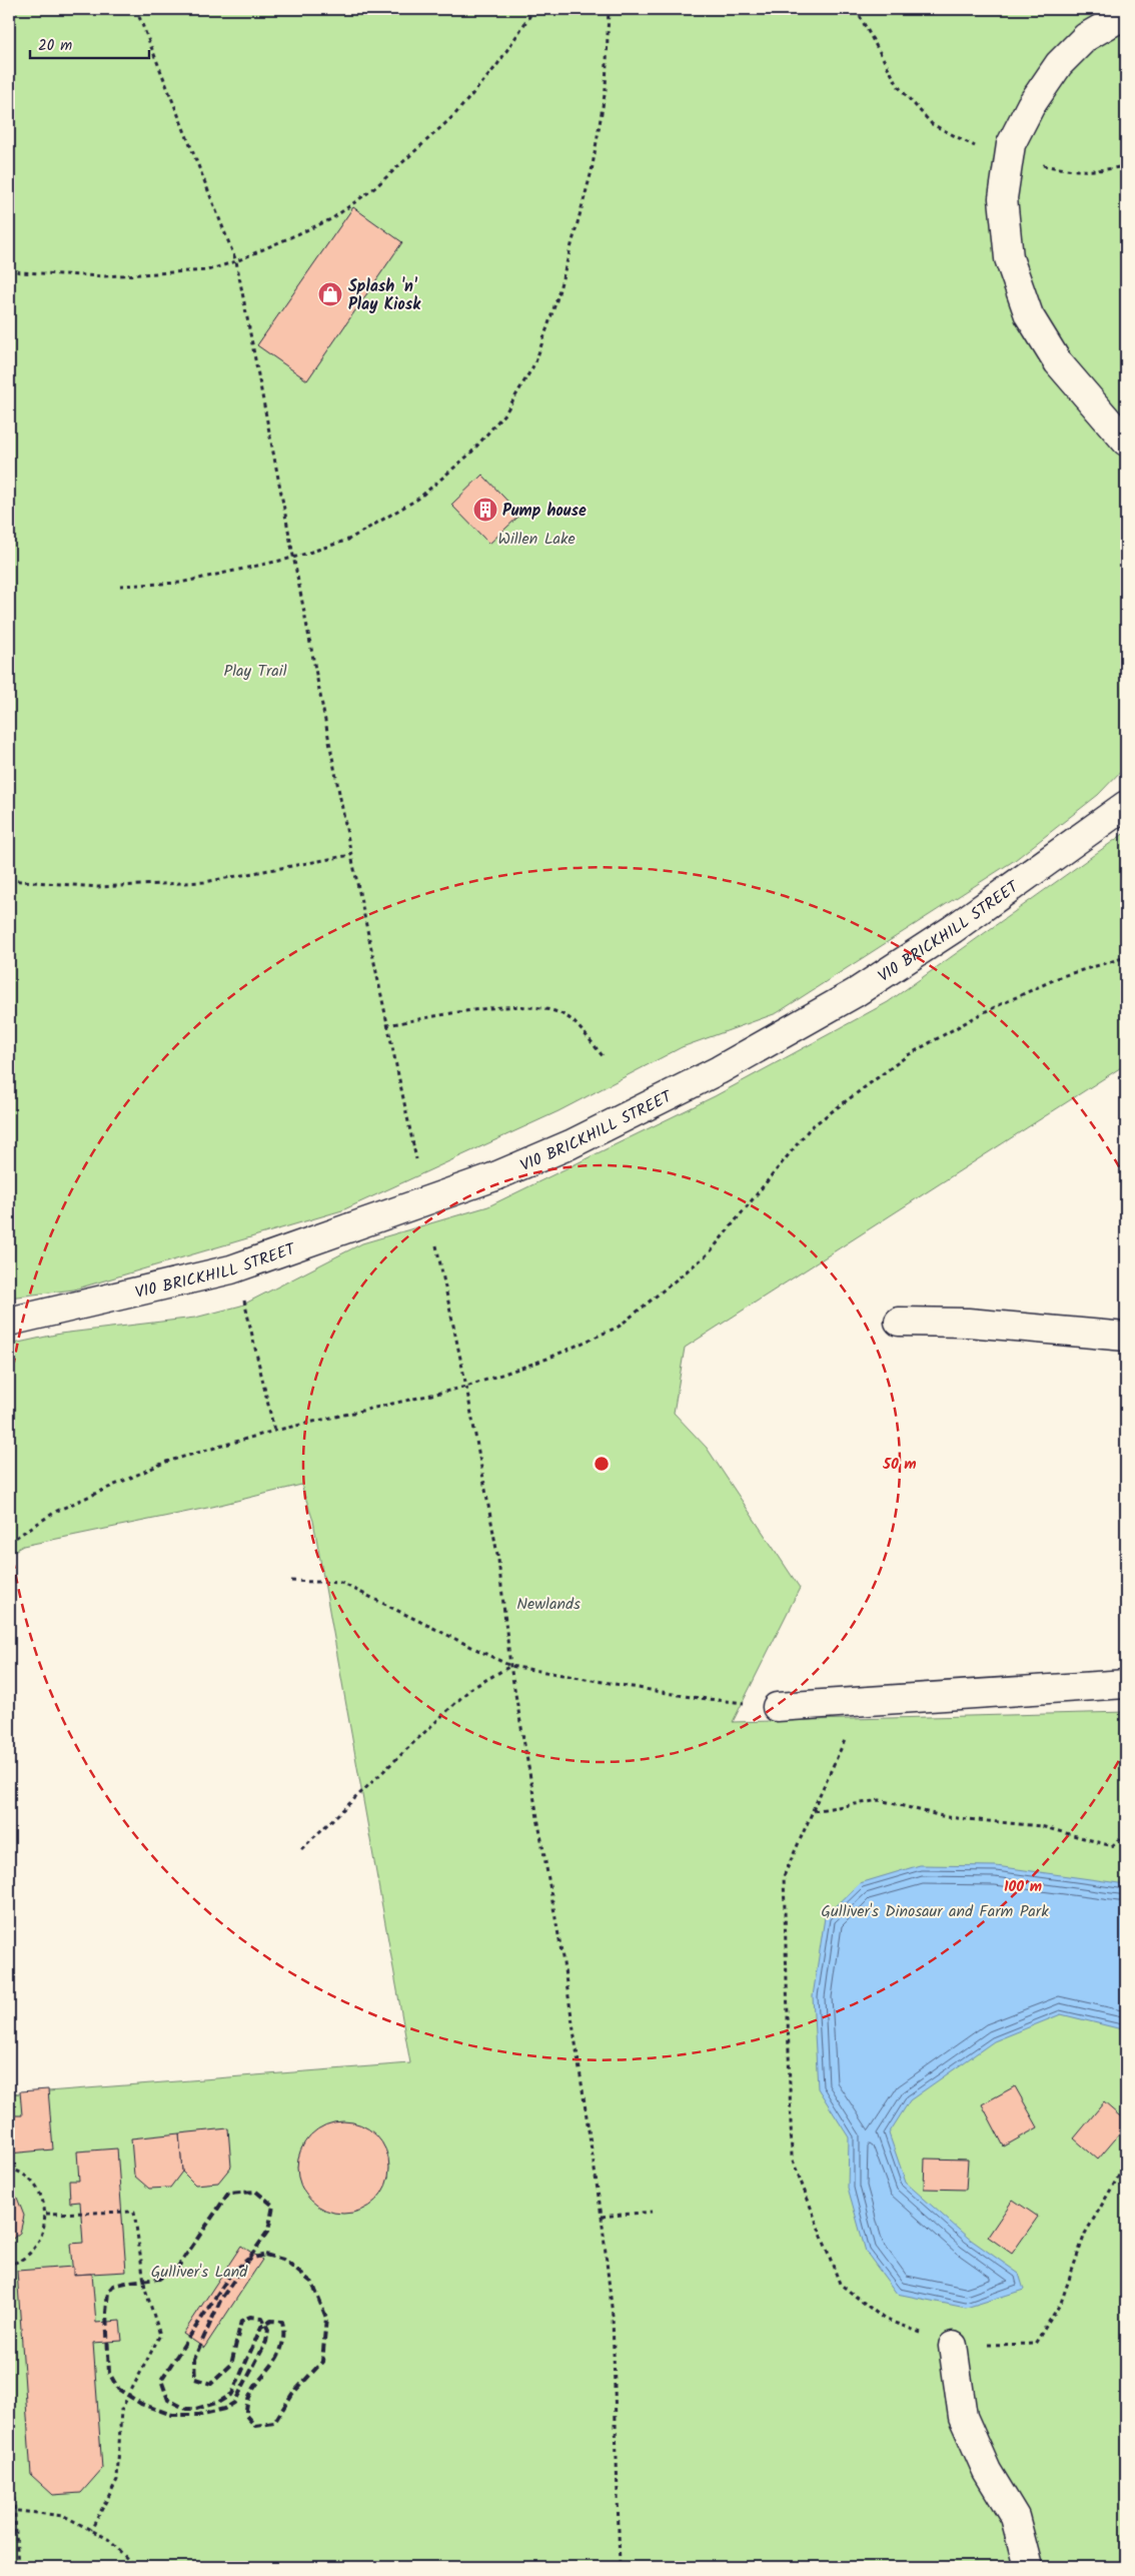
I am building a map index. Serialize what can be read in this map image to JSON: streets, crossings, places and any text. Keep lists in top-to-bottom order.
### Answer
{
  "streets": {
    "street": ["V10 BRICKHILL STREET"]
  },
  "parks": [
    "Willen Lake",
    "Play Trail",
    "Newlands",
    "Gulliver's Dinosaur and Farm Park",
    "Gulliver's Land"
  ],
  "places": {
    "shop": ["Splash 'n' Play Kiosk"],
    "building": ["Pump house"]
  },
  "scale_bar": "20 m",
  "rings": ["50 m", "100 m"]
}
